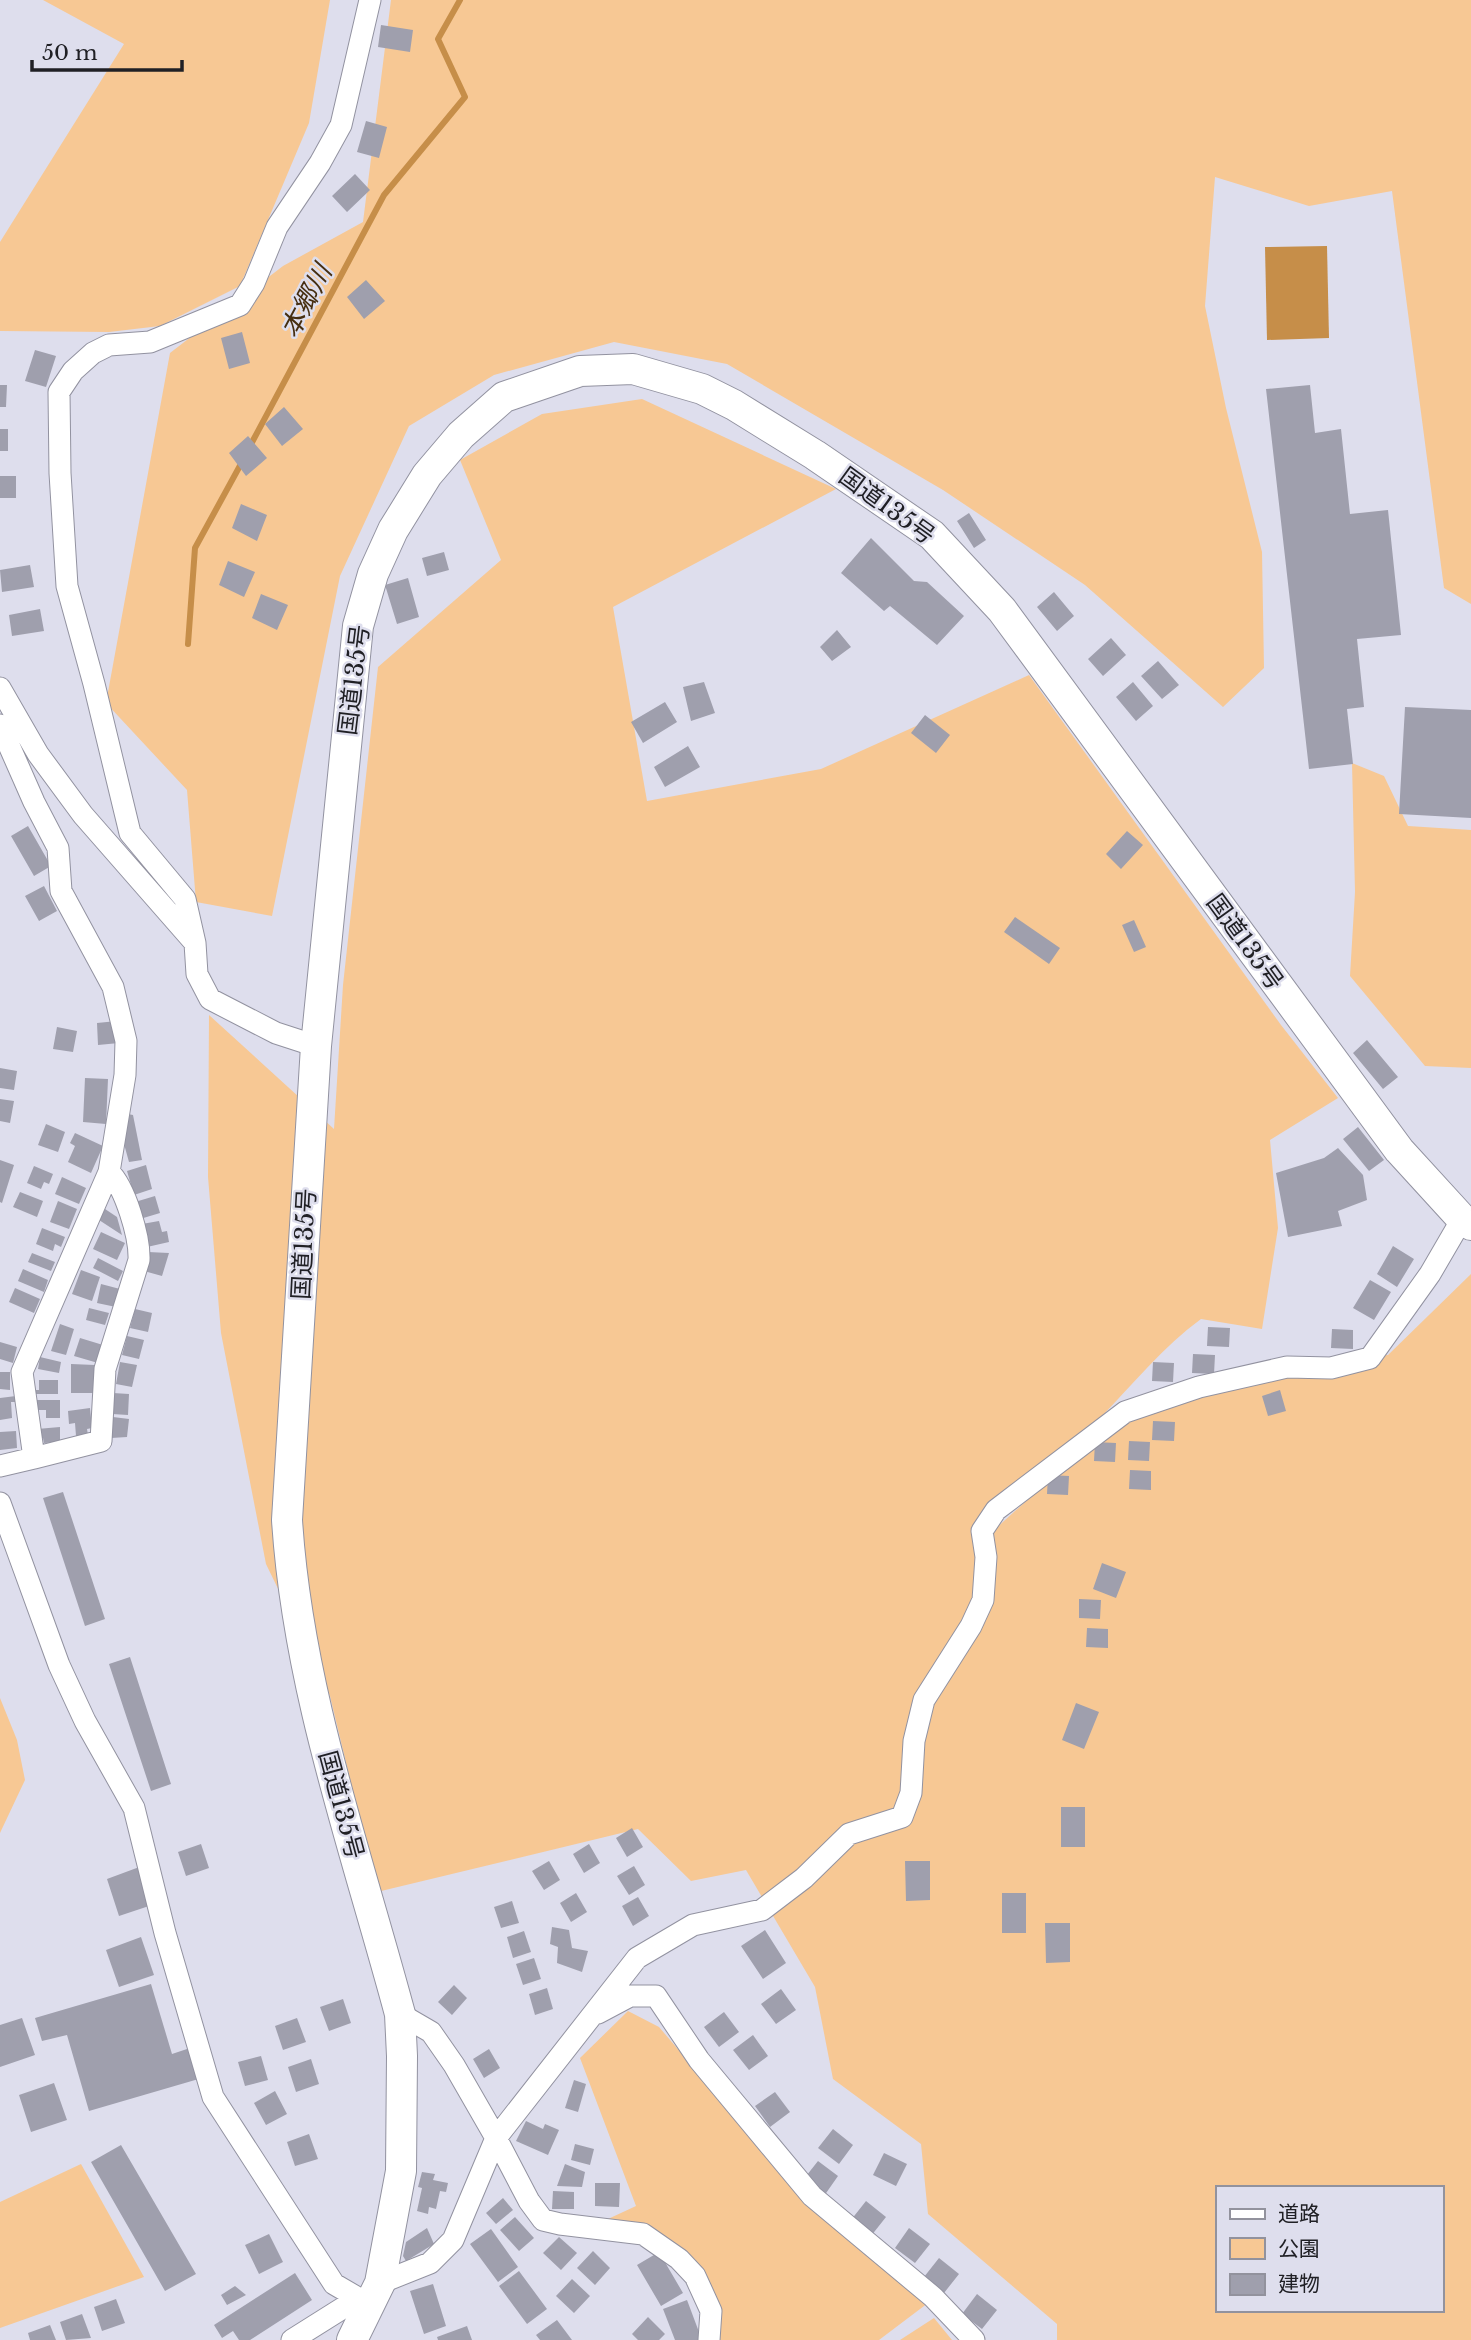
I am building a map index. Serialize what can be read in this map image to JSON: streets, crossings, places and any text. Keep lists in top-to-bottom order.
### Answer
{
  "streets": {
    "highway": ["国道135号"]
  },
  "water": ["本郷川"],
  "legend": ["道路", "公園", "建物"],
  "scale_bar": "50 m"
}
